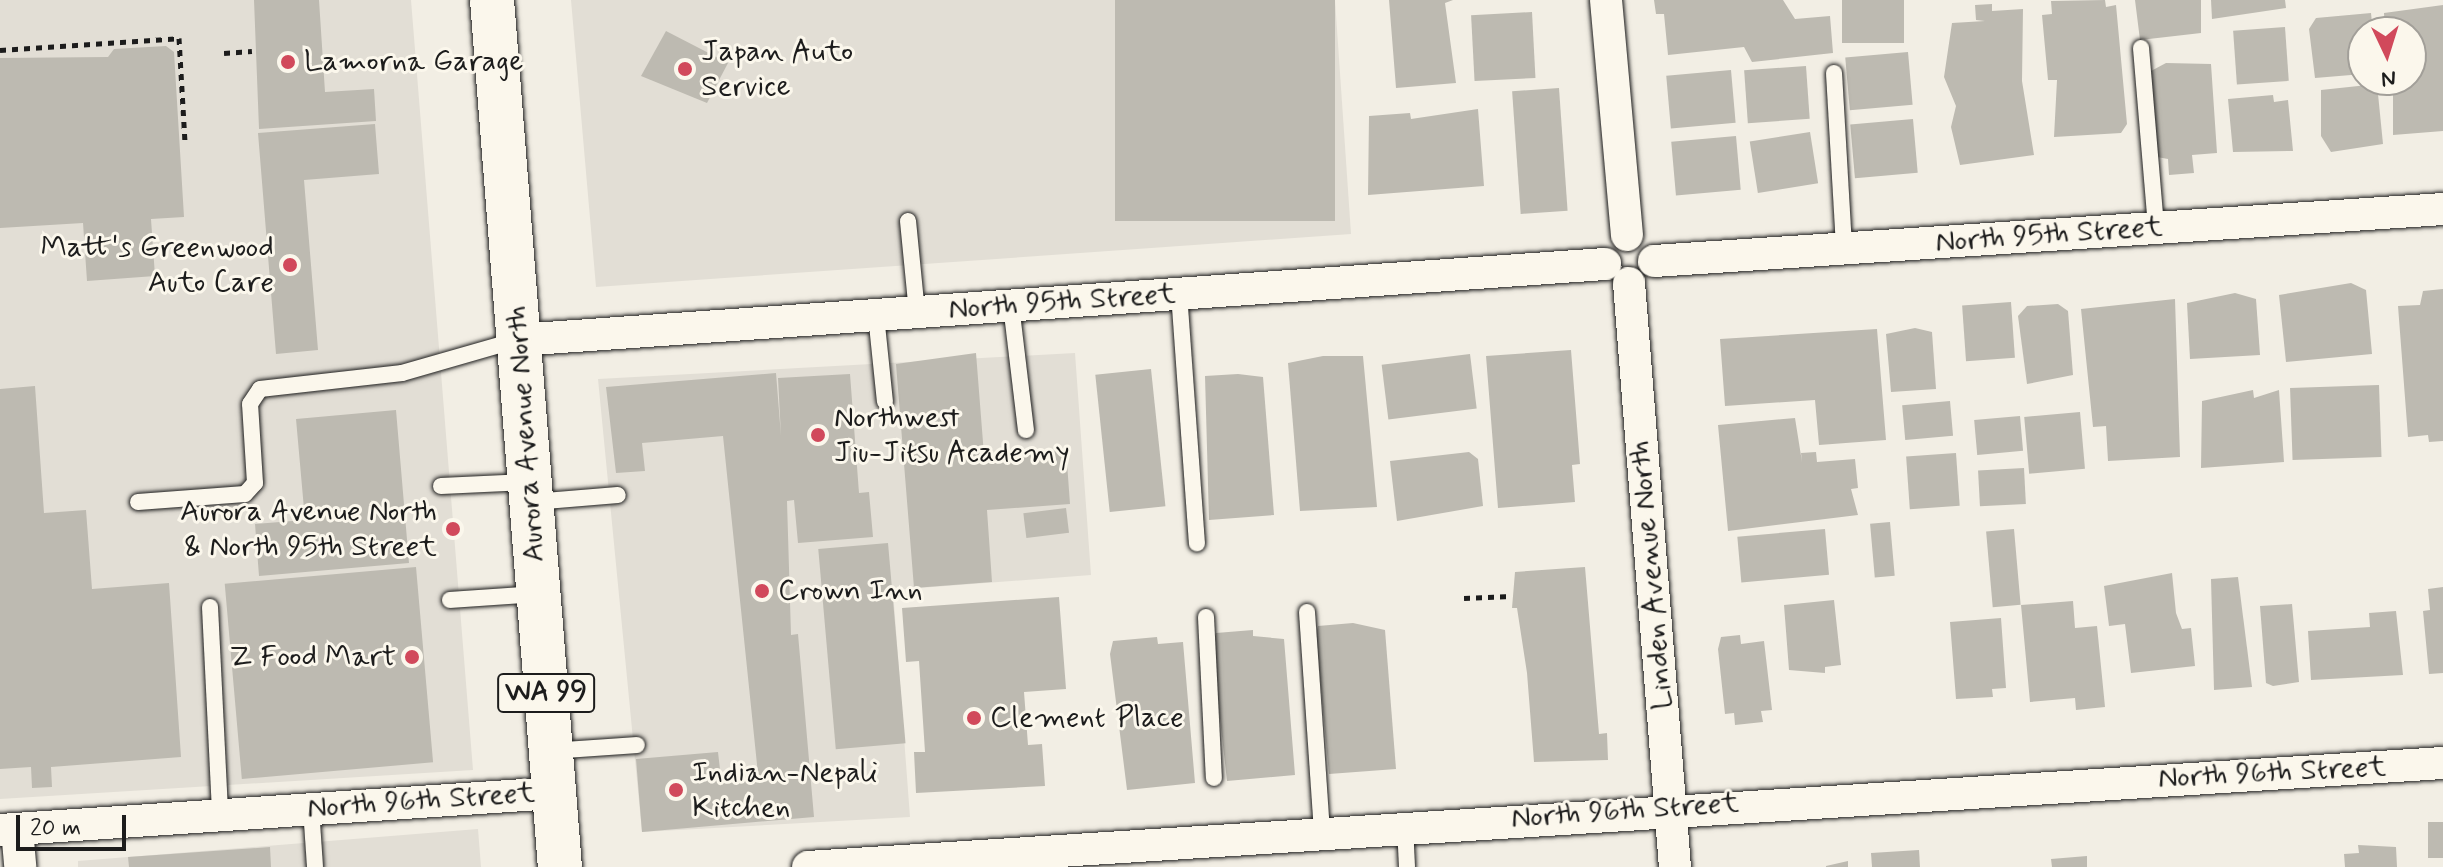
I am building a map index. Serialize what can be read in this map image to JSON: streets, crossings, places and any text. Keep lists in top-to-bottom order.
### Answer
{
  "streets": {
    "highway": ["Aurora Avenue North", "WA 99"],
    "street": ["North 95th Street", "Linden Avenue North", "North 96th Street"]
  },
  "crossings": [
    ["North 95th Street", "Aurora Avenue North"],
    ["North 95th Street", "Linden Avenue North"],
    ["Aurora Avenue North", "North 96th Street"],
    ["Linden Avenue North", "North 96th Street"]
  ],
  "places": [
    "Lamorna Garage",
    "Japan Auto Service",
    "Matt's Greenwood Auto Care",
    "Northwest Jiu-Jitsu Academy",
    "Aurora Avenue North & North 95th Street",
    "Crown Inn",
    "Z Food Mart",
    "Clement Place",
    "Indian-Nepali Kitchen"
  ],
  "scale_bar": "20 m",
  "north": "bottom"
}
